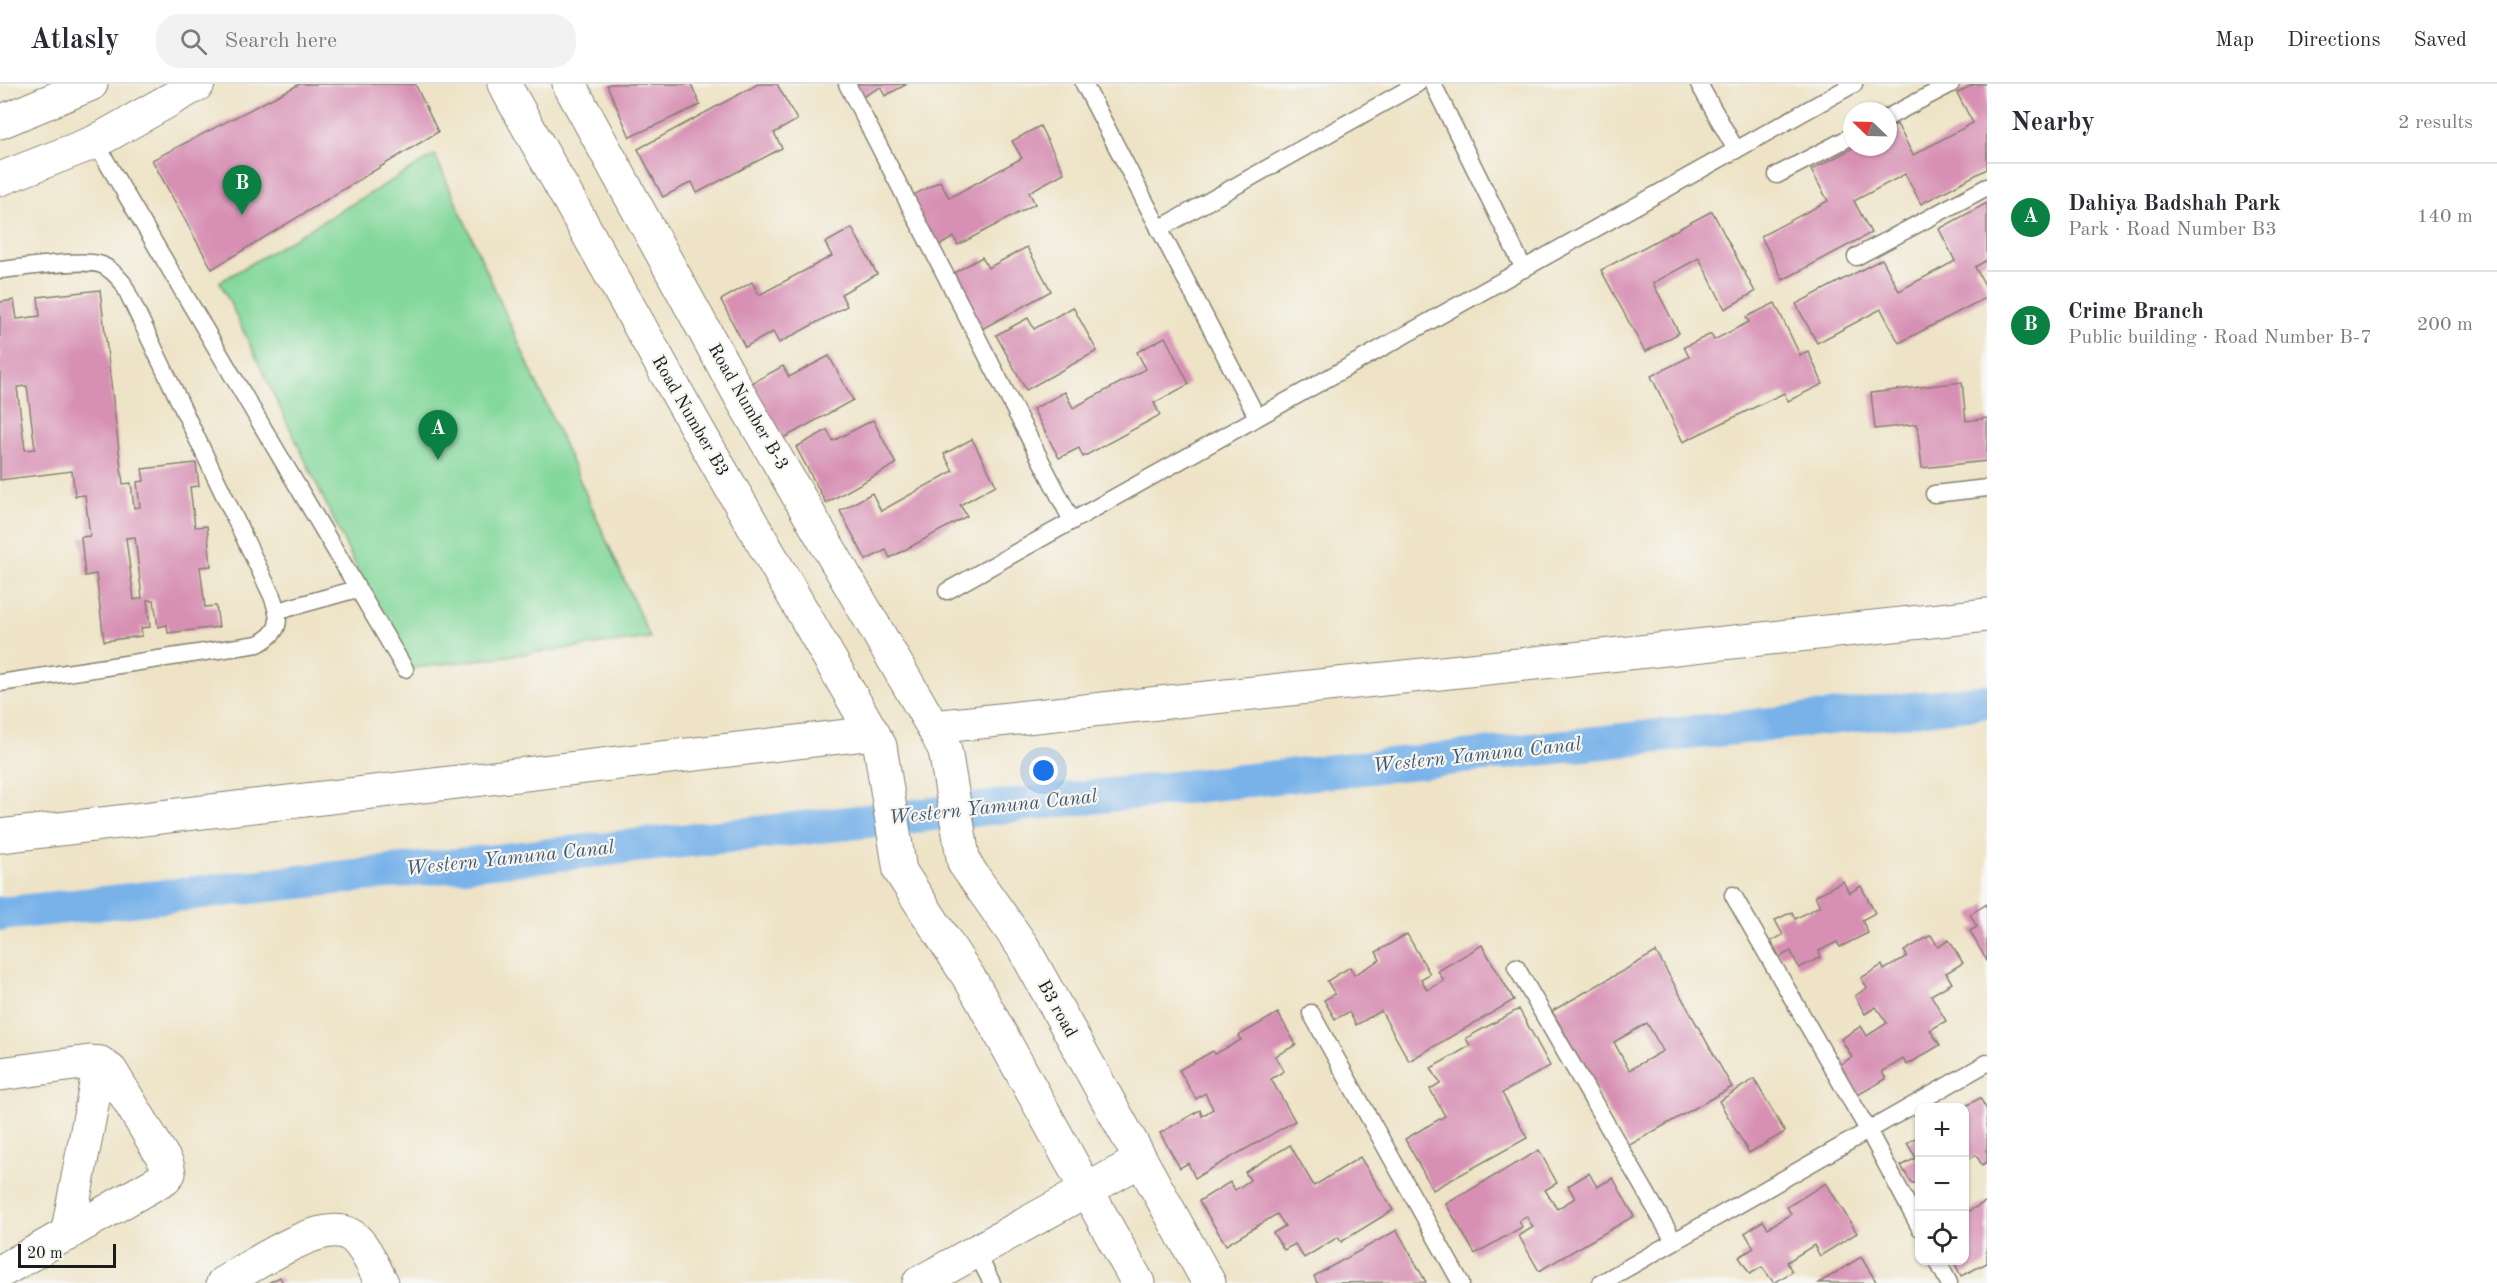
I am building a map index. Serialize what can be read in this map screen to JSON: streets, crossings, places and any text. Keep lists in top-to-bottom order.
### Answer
{
  "streets": {
    "street": ["Road Number B-3", "Road Number B3", "B3 road"]
  },
  "crossings": [
    ["Road Number B-3", "B3 road"]
  ],
  "water": ["Western Yamuna Canal"],
  "scale_bar": "20 m",
  "north": "top left",
  "page": {
    "header": "Atlasly",
    "search": "Search here",
    "nav": ["Map", "Directions", "Saved"],
    "heading": ["Nearby", "2 results"],
    "list": [
      {
        "mark": "A",
        "name": "Dahiya Badshah Park",
        "note": "Park · Road Number B3",
        "value": "140 m"
      },
      {
        "mark": "B",
        "name": "Crime Branch",
        "note": "Public building · Road Number B-7",
        "value": "200 m"
      }
    ],
    "pins": ["B", "A"],
    "map_buttons": ["+", "−"],
    "scale": "20 m"
  }
}
